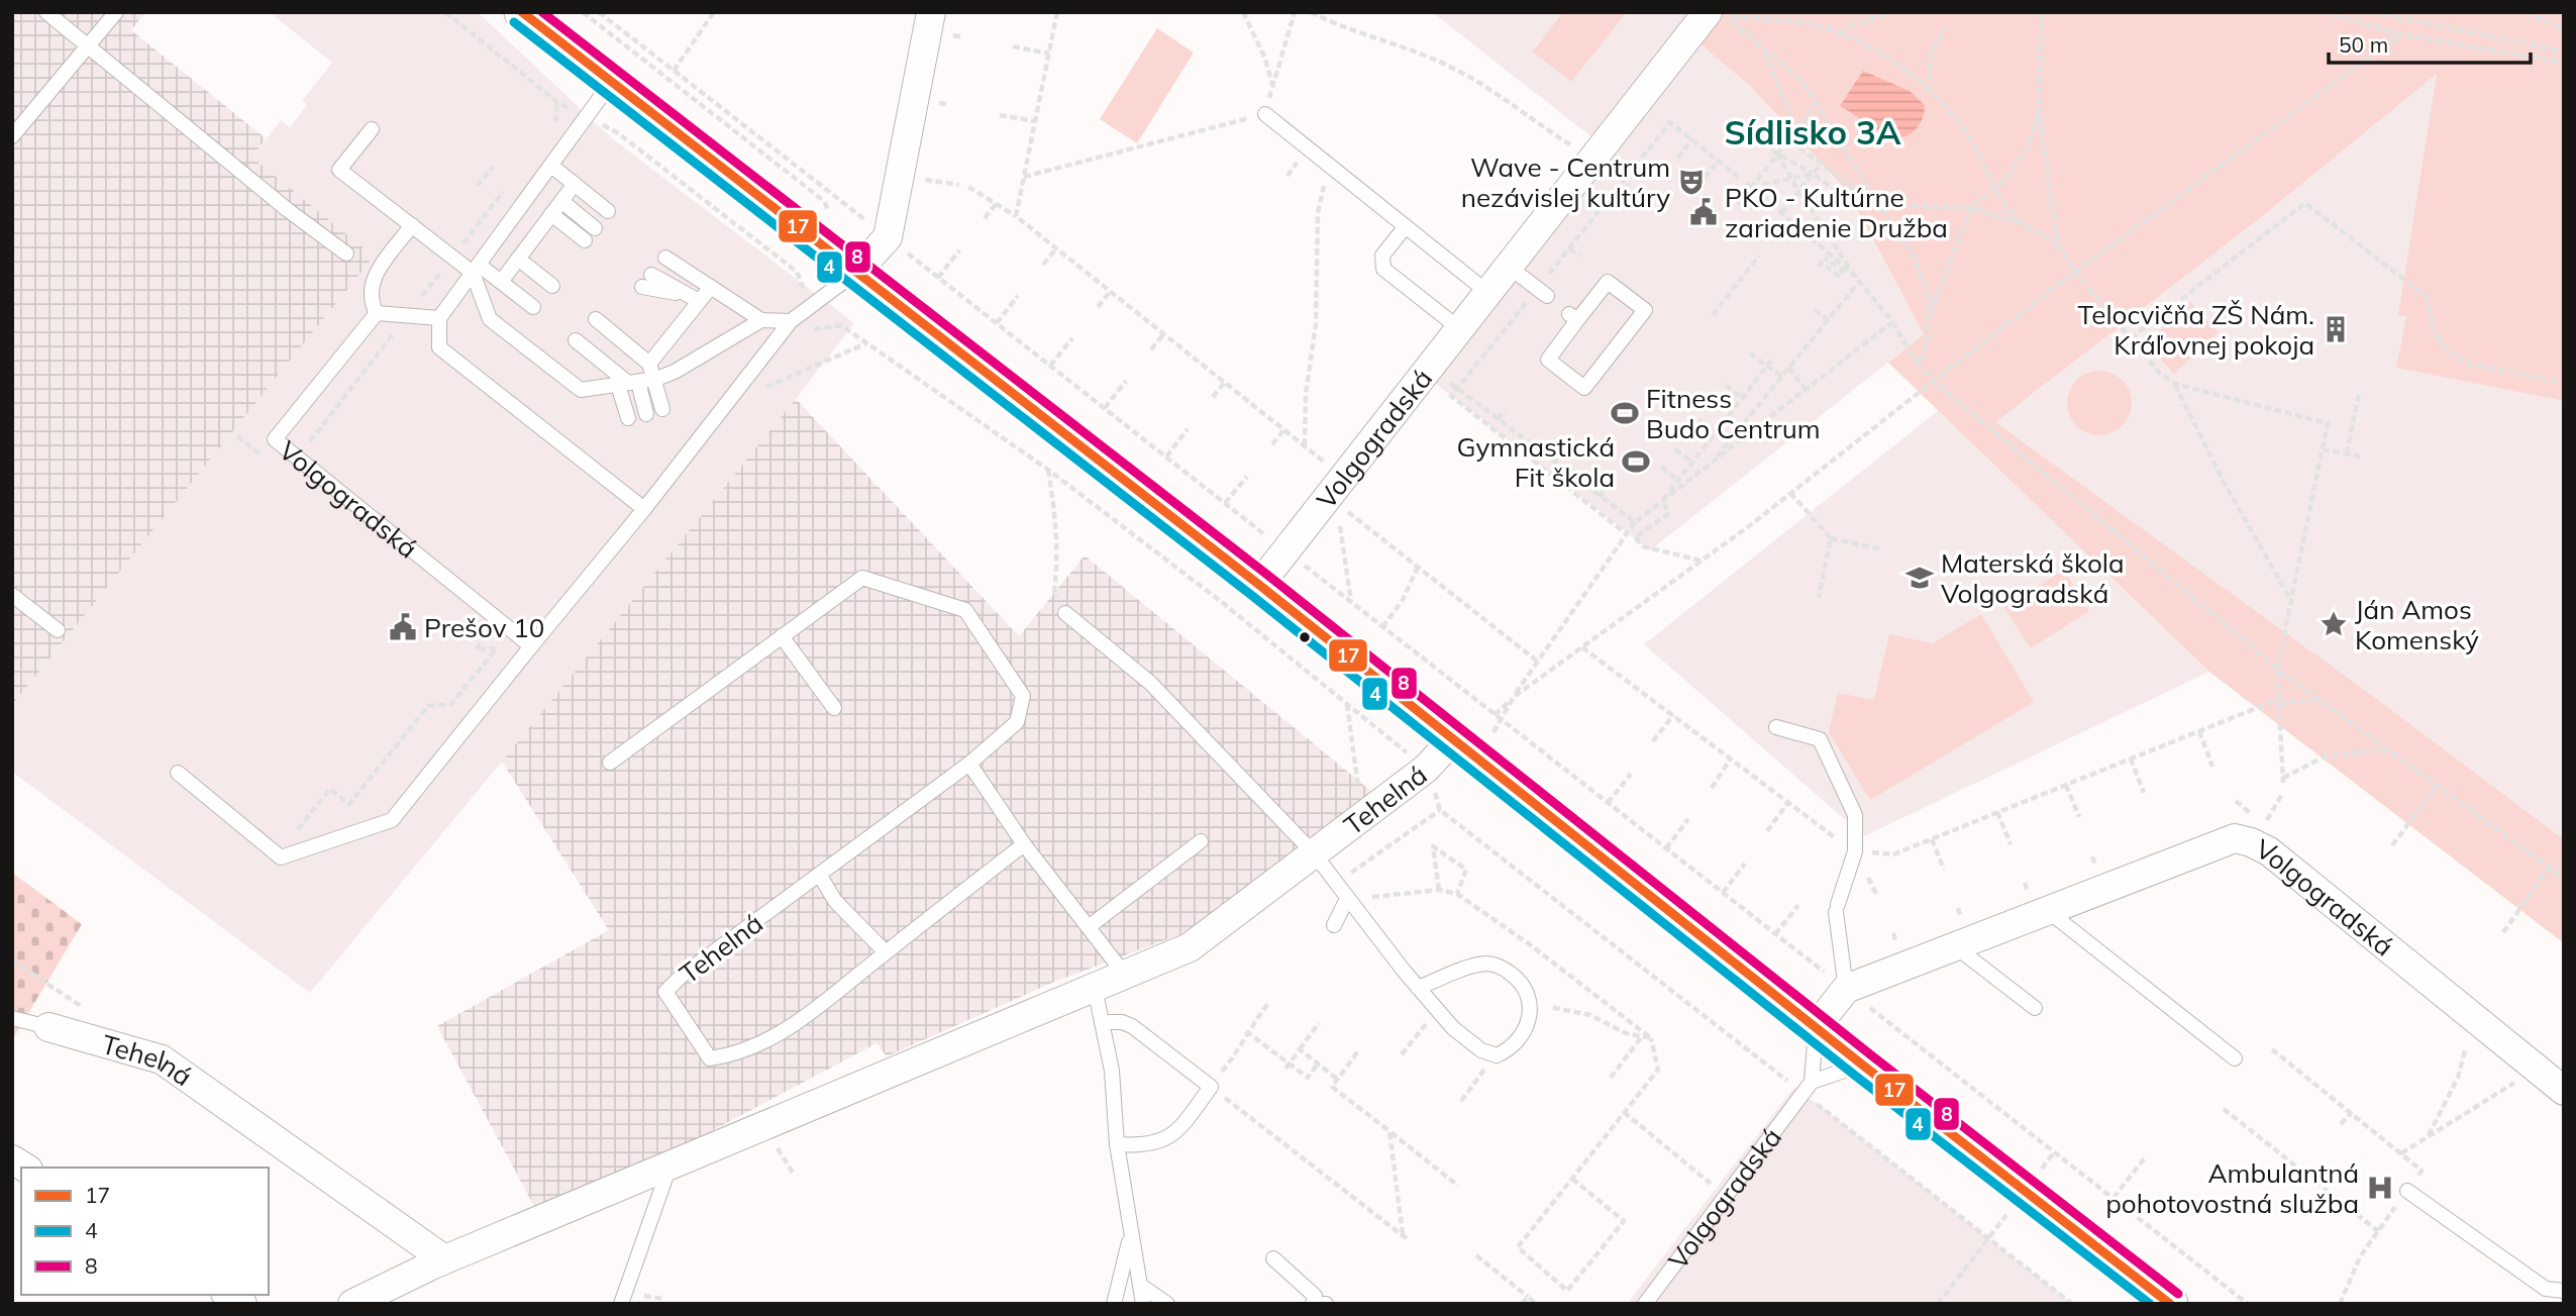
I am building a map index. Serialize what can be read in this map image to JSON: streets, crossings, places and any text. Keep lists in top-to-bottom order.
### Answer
{
  "streets": {
    "street": ["Volgogradská", "Tehelná"]
  },
  "districts": ["Sídlisko 3A"],
  "places": {
    "theatre": ["Wave - Centrum nezávislej kultúry"],
    "public building": ["PKO - Kultúrne zariadenie Družba", "Prešov 10"],
    "building": ["Telocvičňa ZŠ Nám. Kráľovnej pokoja"],
    "sports": ["Fitness Budo Centrum", "Gymnastická Fit škola"],
    "school or university": ["Materská škola Volgogradská"],
    "place": ["Ján Amos Komenský"],
    "hospital": ["Ambulantná pohotovostná služba"]
  },
  "lines": ["transit line 17", "transit line 8", "transit line 4"],
  "legend": ["17", "4", "8"],
  "scale_bar": "50 m"
}
